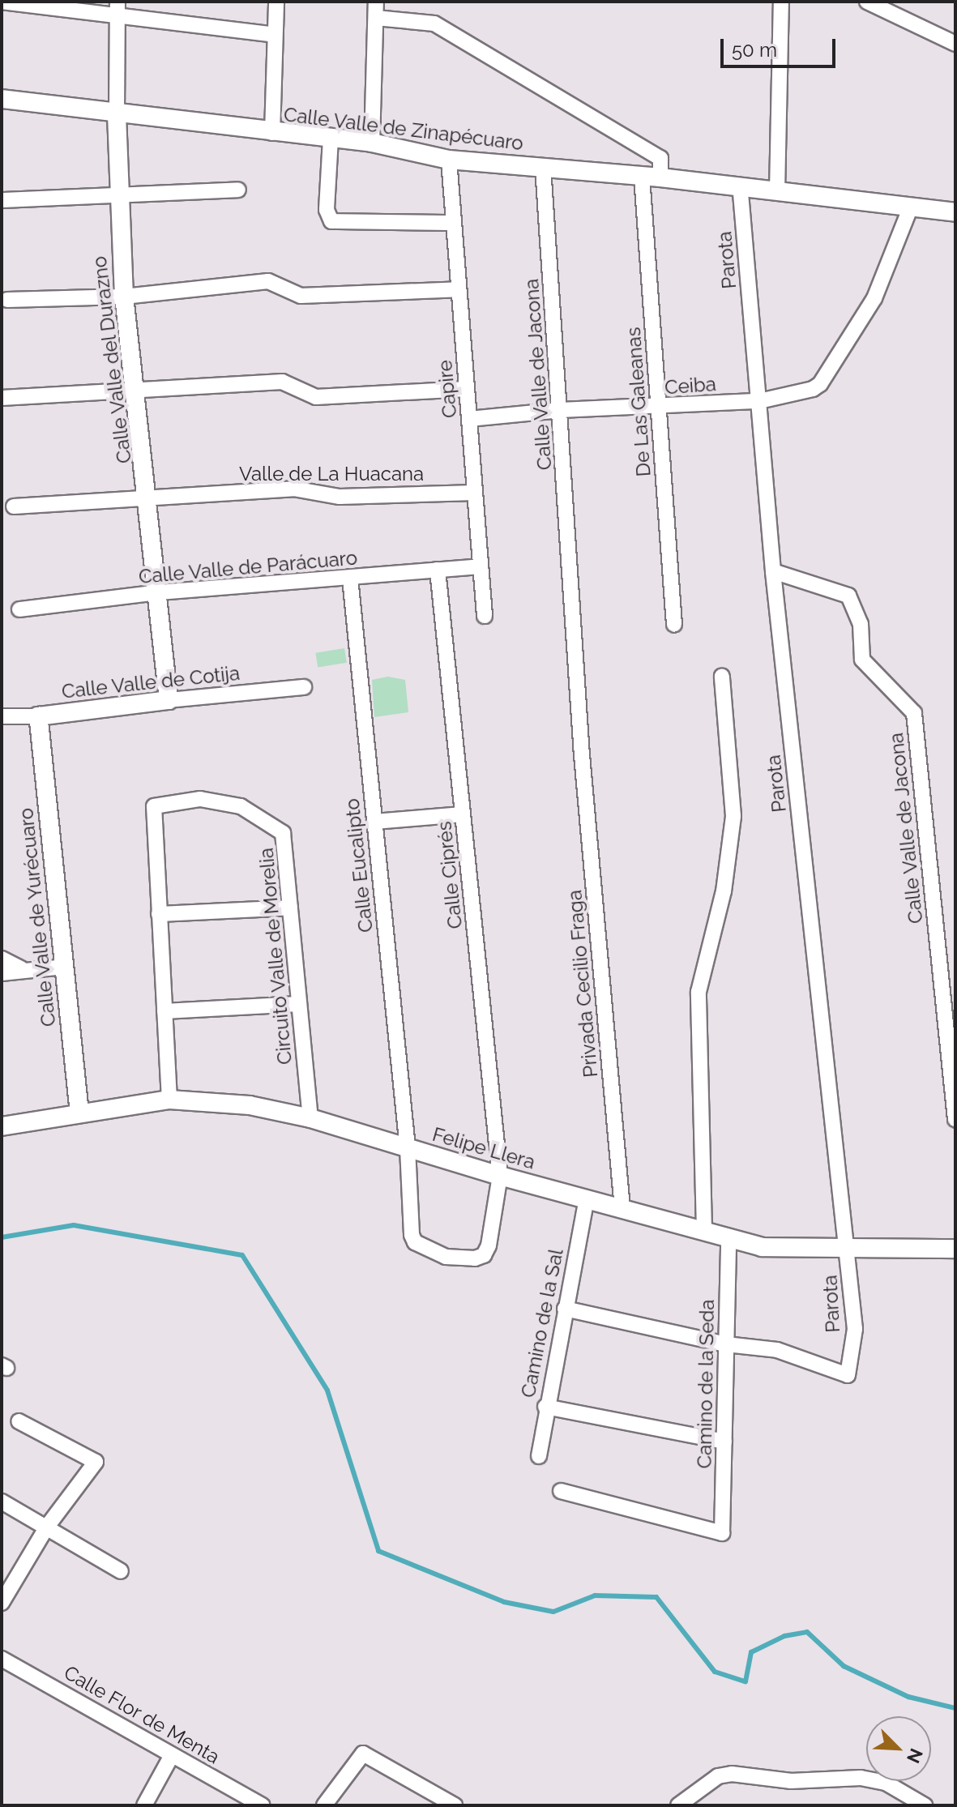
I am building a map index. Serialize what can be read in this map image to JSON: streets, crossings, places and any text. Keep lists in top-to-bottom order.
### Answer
{
  "streets": {
    "street": [
      "Calle Valle de Zinapécuaro",
      "Parota",
      "Calle Valle del Durazno",
      "Calle Valle de Jacona",
      "Ceiba",
      "Capire",
      "De Las Galeanas",
      "Valle de La Huacana",
      "Calle Valle de Parácuaro",
      "Calle Valle de Cotija",
      "Calle Eucalipto",
      "Calle Ciprés",
      "Calle Valle de Yurécuaro",
      "Circuito Valle de Morelia",
      "Privada Cecilio Fraga",
      "Felipe Llera",
      "Camino de la Sal",
      "Camino de la Seda",
      "Calle Flor de Menta"
    ]
  },
  "crossings": [
    ["Calle Valle de Zinapécuaro", "Parota"],
    ["Calle Valle de Zinapécuaro", "Calle Valle del Durazno"],
    ["Calle Valle de Zinapécuaro", "Calle Valle de Jacona"],
    ["Calle Valle de Zinapécuaro", "Ceiba"],
    ["Calle Valle de Zinapécuaro", "Capire"],
    ["Calle Valle de Zinapécuaro", "De Las Galeanas"],
    ["Parota", "Calle Valle de Jacona"],
    ["Parota", "Ceiba"],
    ["Parota", "Felipe Llera"],
    ["Parota", "Camino de la Seda"],
    ["Calle Valle del Durazno", "Valle de La Huacana"],
    ["Calle Valle del Durazno", "Calle Valle de Parácuaro"],
    ["Calle Valle del Durazno", "Calle Valle de Cotija"],
    ["Calle Valle de Jacona", "Ceiba"],
    ["Calle Valle de Jacona", "Privada Cecilio Fraga"],
    ["Ceiba", "Capire"],
    ["Ceiba", "De Las Galeanas"],
    ["Capire", "Valle de La Huacana"],
    ["Capire", "Calle Valle de Parácuaro"],
    ["Calle Valle de Parácuaro", "Calle Eucalipto"],
    ["Calle Valle de Parácuaro", "Calle Ciprés"],
    ["Calle Valle de Cotija", "Calle Valle de Yurécuaro"],
    ["Calle Eucalipto", "Calle Ciprés"],
    ["Calle Eucalipto", "Felipe Llera"],
    ["Calle Ciprés", "Felipe Llera"],
    ["Calle Valle de Yurécuaro", "Felipe Llera"],
    ["Circuito Valle de Morelia", "Felipe Llera"],
    ["Privada Cecilio Fraga", "Felipe Llera"],
    ["Felipe Llera", "Camino de la Sal"],
    ["Felipe Llera", "Camino de la Seda"]
  ],
  "scale_bar": "50 m",
  "north": "bottom right"
}
